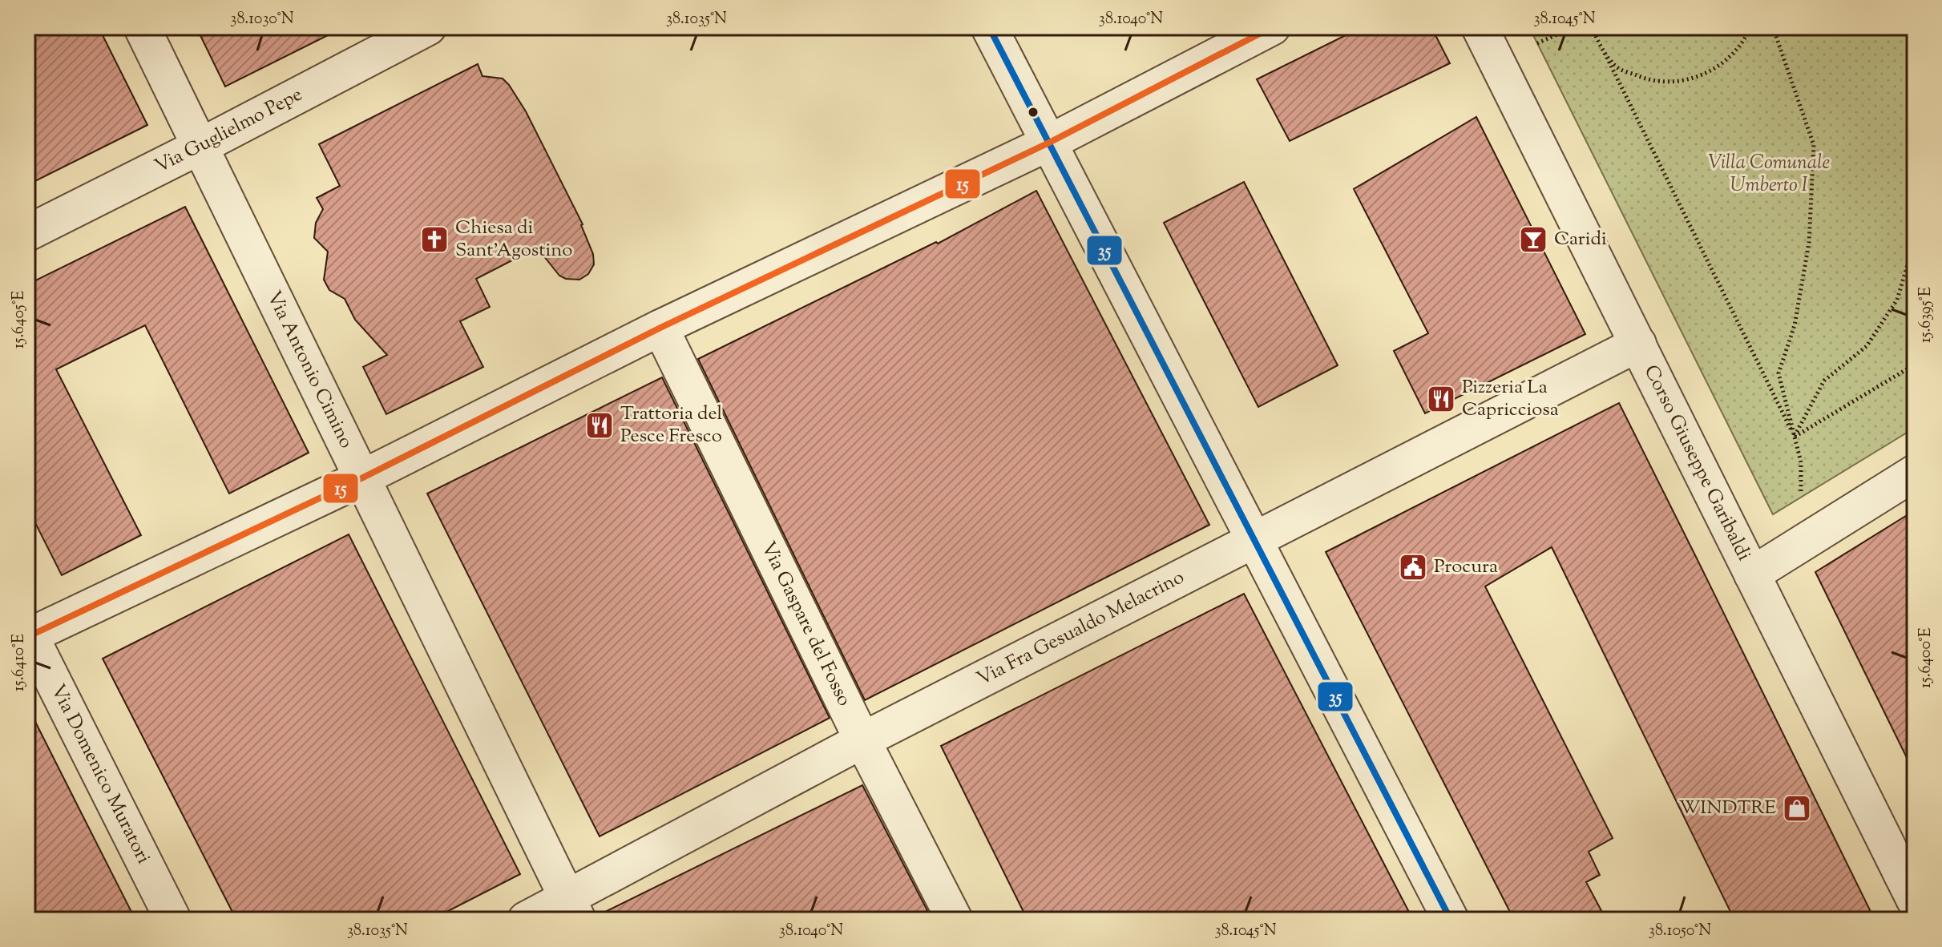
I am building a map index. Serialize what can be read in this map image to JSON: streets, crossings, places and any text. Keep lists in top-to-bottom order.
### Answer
{
  "streets": {
    "street": [
      "Via Guglielmo Pepe",
      "Via Antonio Cimino",
      "Corso Giuseppe Garibaldi",
      "Via Gaspare del Fosso",
      "Via Fra Gesualdo Melacrino",
      "Via Domenico Muratori"
    ]
  },
  "crossings": [
    ["Via Guglielmo Pepe", "Via Antonio Cimino"],
    ["Via Antonio Cimino", "Via Fra Gesualdo Melacrino"],
    ["Corso Giuseppe Garibaldi", "Via Fra Gesualdo Melacrino"],
    ["Via Gaspare del Fosso", "Via Fra Gesualdo Melacrino"]
  ],
  "parks": ["Villa Comunale Umberto I"],
  "places": {
    "church": ["Chiesa di Sant'Agostino"],
    "bar": ["Caridi"],
    "restaurant": ["Pizzeria La Capricciosa", "Trattoria del Pesce Fresco"],
    "public building": ["Procura"],
    "shop": ["WINDTRE"]
  },
  "lines": ["transit line 35", "transit line 15"],
  "coordinates": [
    "38.1030°N",
    "38.1035°N",
    "38.1040°N",
    "38.1045°N",
    "15.6395°E",
    "15.6405°E",
    "15.6400°E",
    "15.6410°E",
    "38.1050°N"
  ]
}
